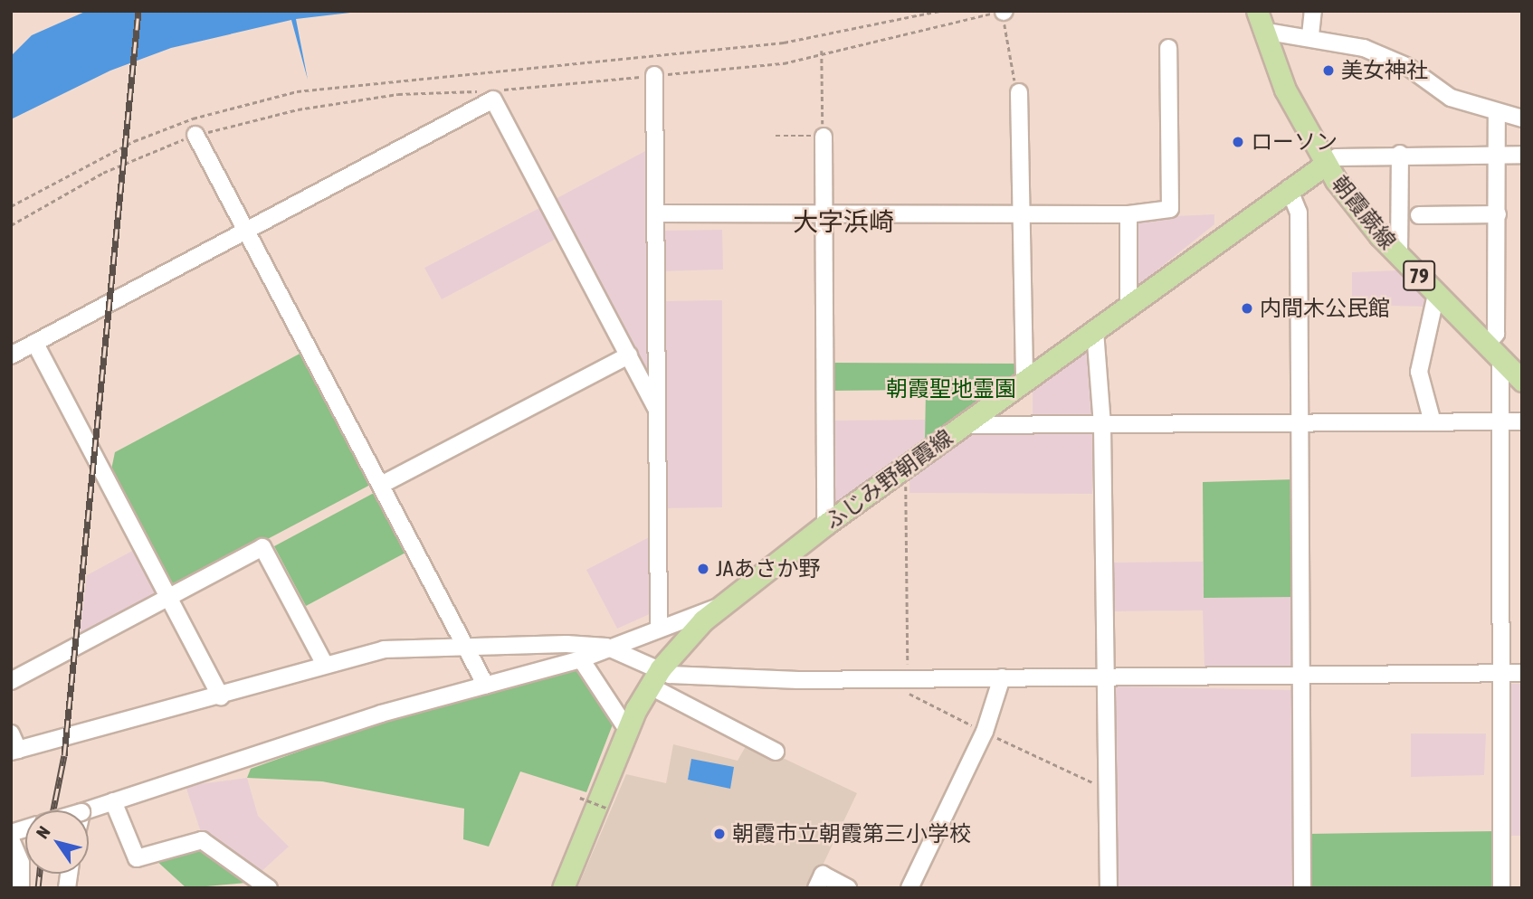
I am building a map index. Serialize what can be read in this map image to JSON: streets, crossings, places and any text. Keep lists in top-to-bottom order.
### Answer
{
  "streets": {
    "main road": ["朝霞蕨線", "79", "ふじみ野朝霞線"]
  },
  "crossings": [
    ["朝霞蕨線", "ふじみ野朝霞線"]
  ],
  "districts": ["大字浜崎"],
  "parks": ["朝霞聖地霊園"],
  "places": [
    "美女神社",
    "ローソン",
    "内間木公民館",
    "JAあさか野",
    "朝霞市立朝霞第三小学校"
  ],
  "north": "top left"
}
